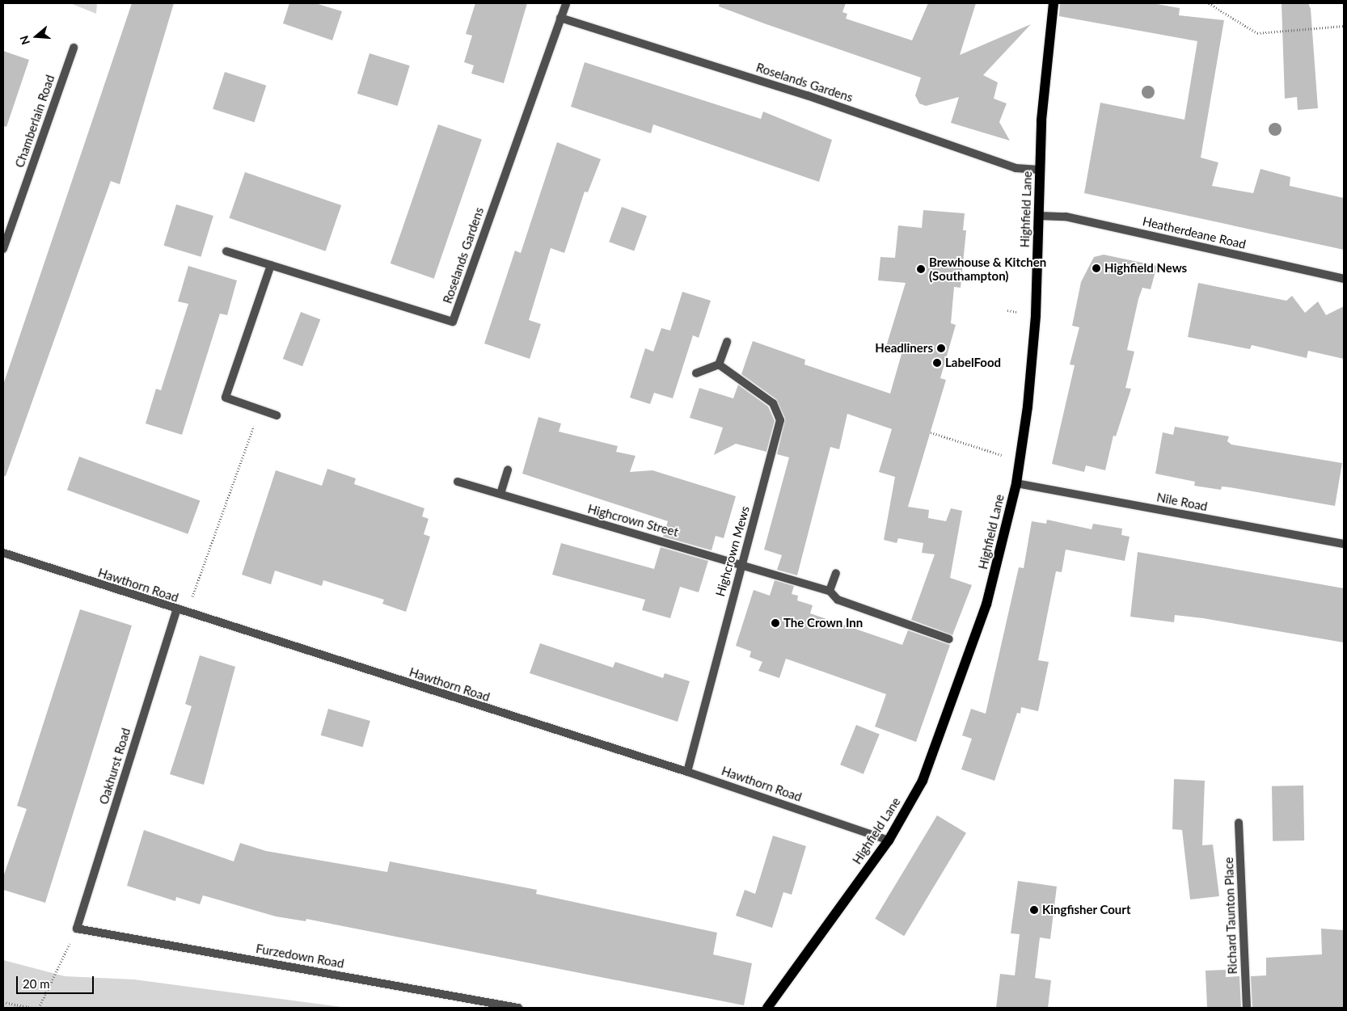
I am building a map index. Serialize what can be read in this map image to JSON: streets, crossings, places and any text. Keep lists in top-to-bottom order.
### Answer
{
  "streets": {
    "main road": ["Highfield Lane"],
    "street": [
      "Roselands Gardens",
      "Chamberlain Road",
      "Heatherdeane Road",
      "Nile Road",
      "Highcrown Street",
      "Highcrown Mews",
      "Hawthorn Road",
      "Oakhurst Road",
      "Richard Taunton Place",
      "Furzedown Road"
    ]
  },
  "crossings": [
    ["Roselands Gardens", "Highfield Lane"],
    ["Highfield Lane", "Heatherdeane Road"],
    ["Highfield Lane", "Nile Road"],
    ["Highfield Lane", "Hawthorn Road"],
    ["Highcrown Street", "Highcrown Mews"],
    ["Highcrown Mews", "Hawthorn Road"],
    ["Hawthorn Road", "Oakhurst Road"],
    ["Oakhurst Road", "Furzedown Road"]
  ],
  "places": [
    "Highfield News",
    "Brewhouse & Kitchen (Southampton)",
    "Headliners",
    "LabelFood",
    "The Crown Inn",
    "Kingfisher Court"
  ],
  "scale_bar": "20 m",
  "north": "left"
}
